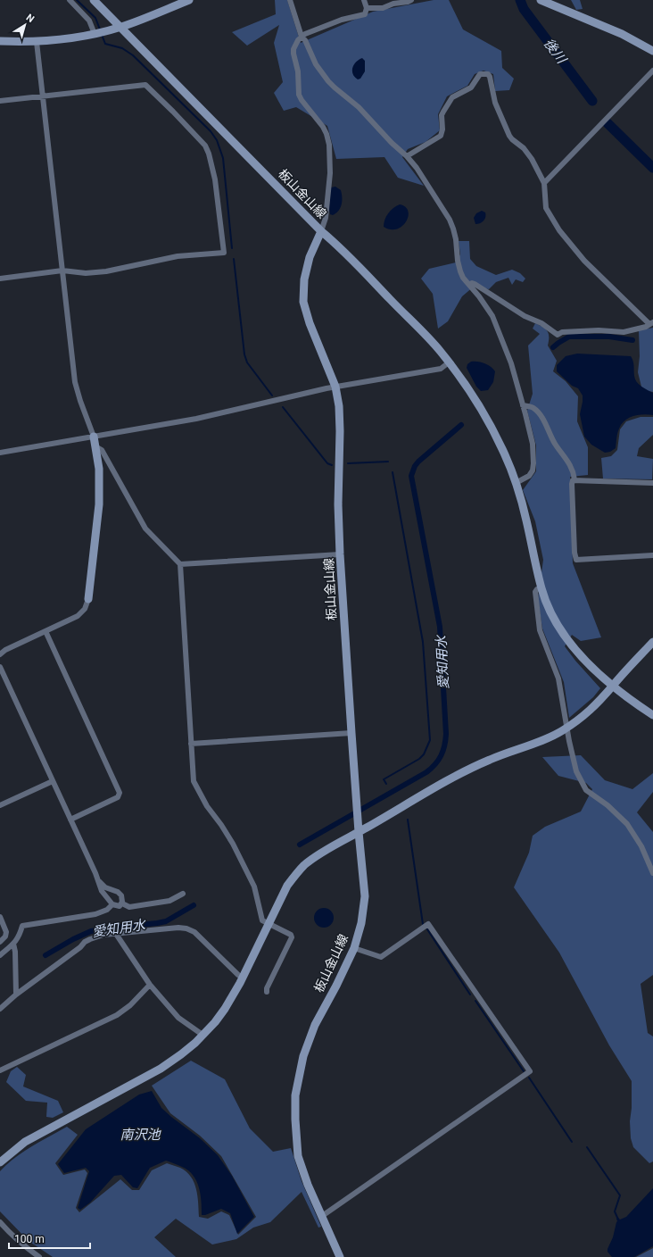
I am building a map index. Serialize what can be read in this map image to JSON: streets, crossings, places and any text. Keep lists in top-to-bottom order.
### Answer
{
  "streets": {
    "street": ["板山金山線"]
  },
  "water": ["後川", "愛知用水", "南沢池"],
  "scale_bar": "100 m",
  "north": "top right"
}
